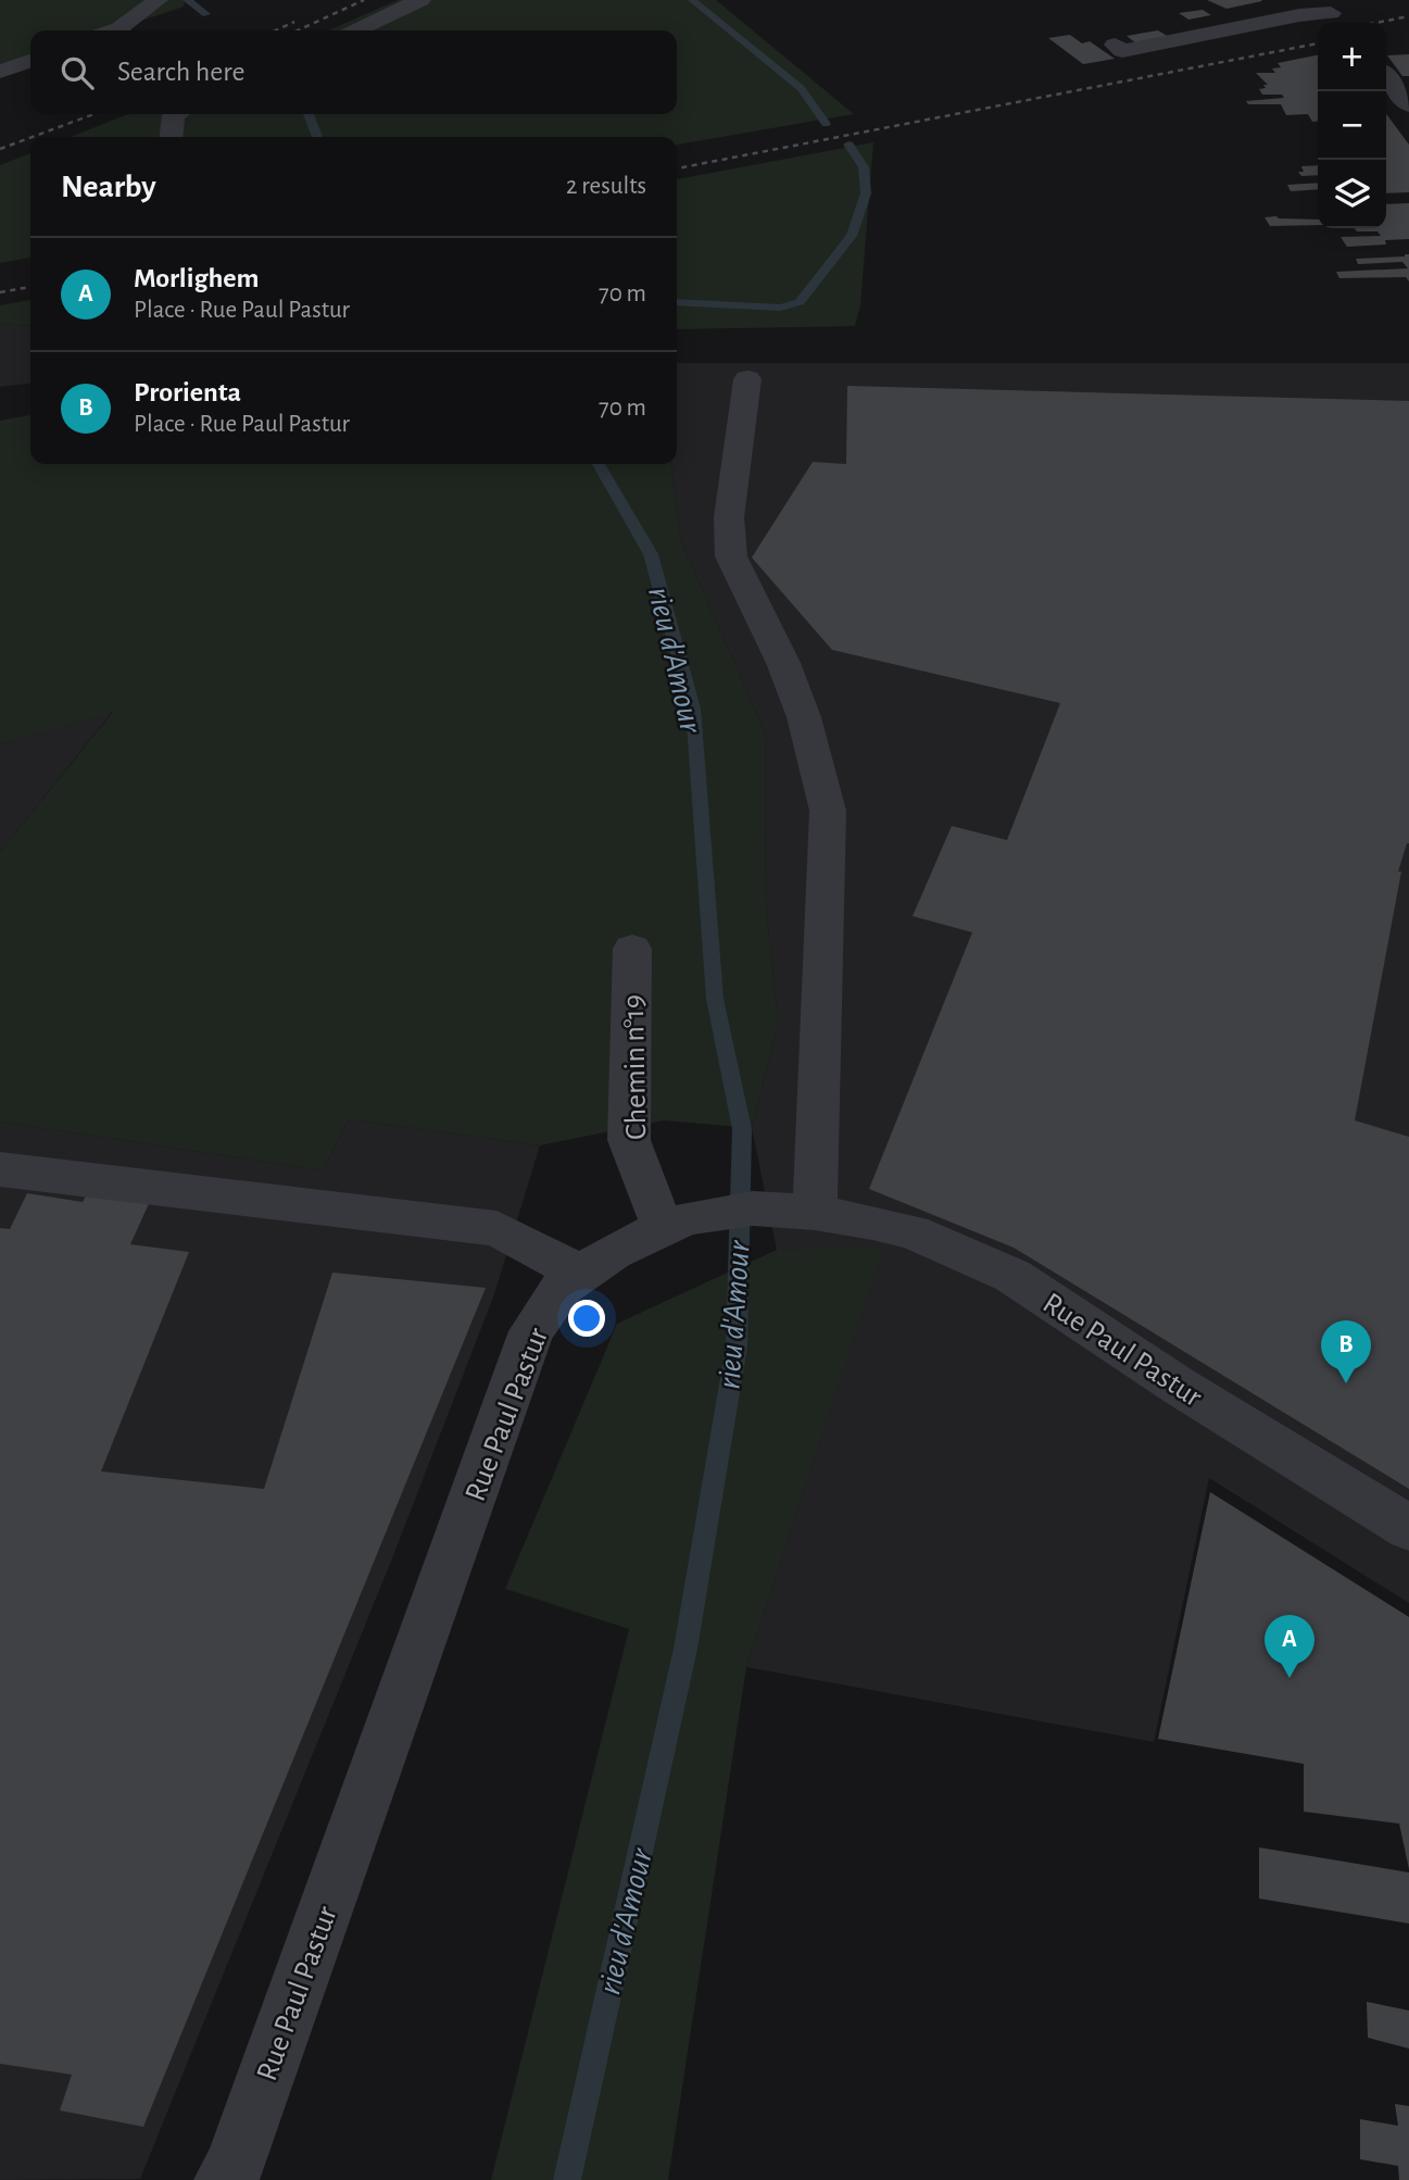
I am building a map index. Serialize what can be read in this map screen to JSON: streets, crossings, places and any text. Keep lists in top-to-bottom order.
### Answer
{
  "streets": {
    "street": ["Chemin n°19", "Rue Paul Pastur"]
  },
  "crossings": [
    ["Chemin n°19", "Rue Paul Pastur"]
  ],
  "water": ["rieu d'Amour"],
  "page": {
    "map_buttons": ["+", "−"],
    "search": "Search here",
    "heading": ["Nearby", "2 results"],
    "list": [
      {
        "mark": "A",
        "name": "Morlighem",
        "note": "Place · Rue Paul Pastur",
        "value": "70 m"
      },
      {
        "mark": "B",
        "name": "Prorienta",
        "note": "Place · Rue Paul Pastur",
        "value": "70 m"
      }
    ],
    "pins": ["B", "A"]
  }
}
